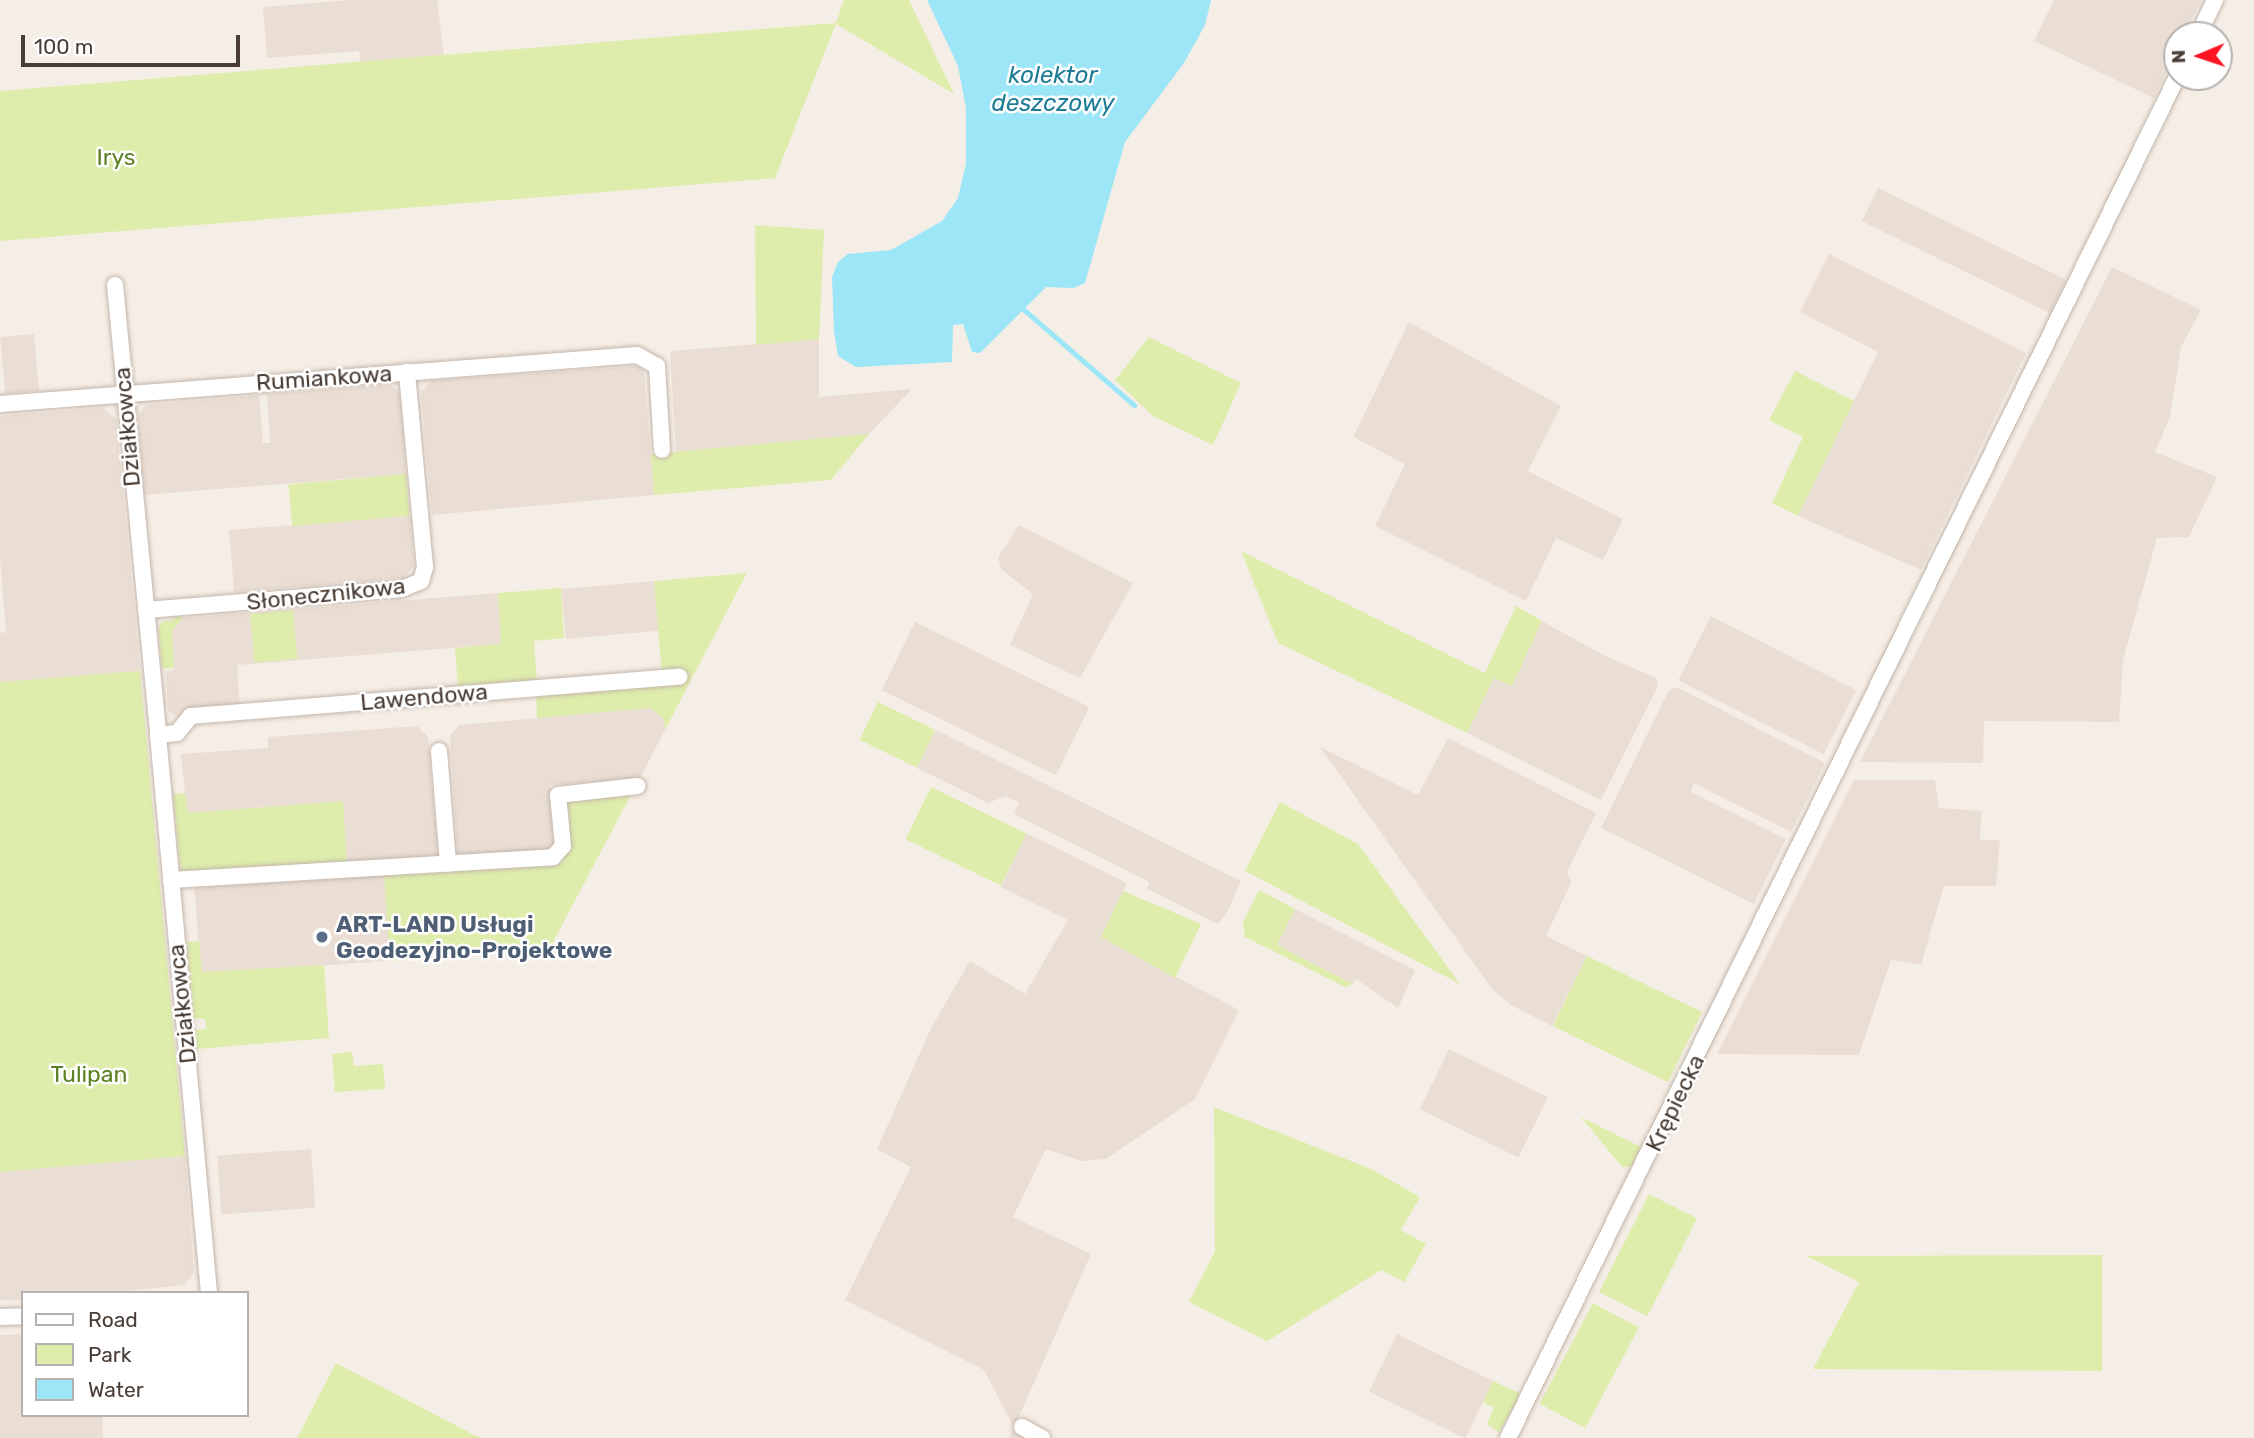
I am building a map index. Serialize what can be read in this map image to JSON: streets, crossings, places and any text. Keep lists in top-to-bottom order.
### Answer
{
  "streets": {
    "street": [
      "Rumiankowa",
      "Działkowca",
      "Słonecznikowa",
      "Lawendowa",
      "Krępiecka"
    ]
  },
  "crossings": [
    ["Rumiankowa", "Działkowca"],
    ["Rumiankowa", "Słonecznikowa"],
    ["Działkowca", "Słonecznikowa"],
    ["Działkowca", "Lawendowa"]
  ],
  "water": ["kolektor deszczowy"],
  "parks": ["Irys", "Tulipan"],
  "places": ["ART-LAND Usługi Geodezyjno-Projektowe"],
  "legend": ["Road", "Park", "Water"],
  "scale_bar": "100 m",
  "north": "left"
}
